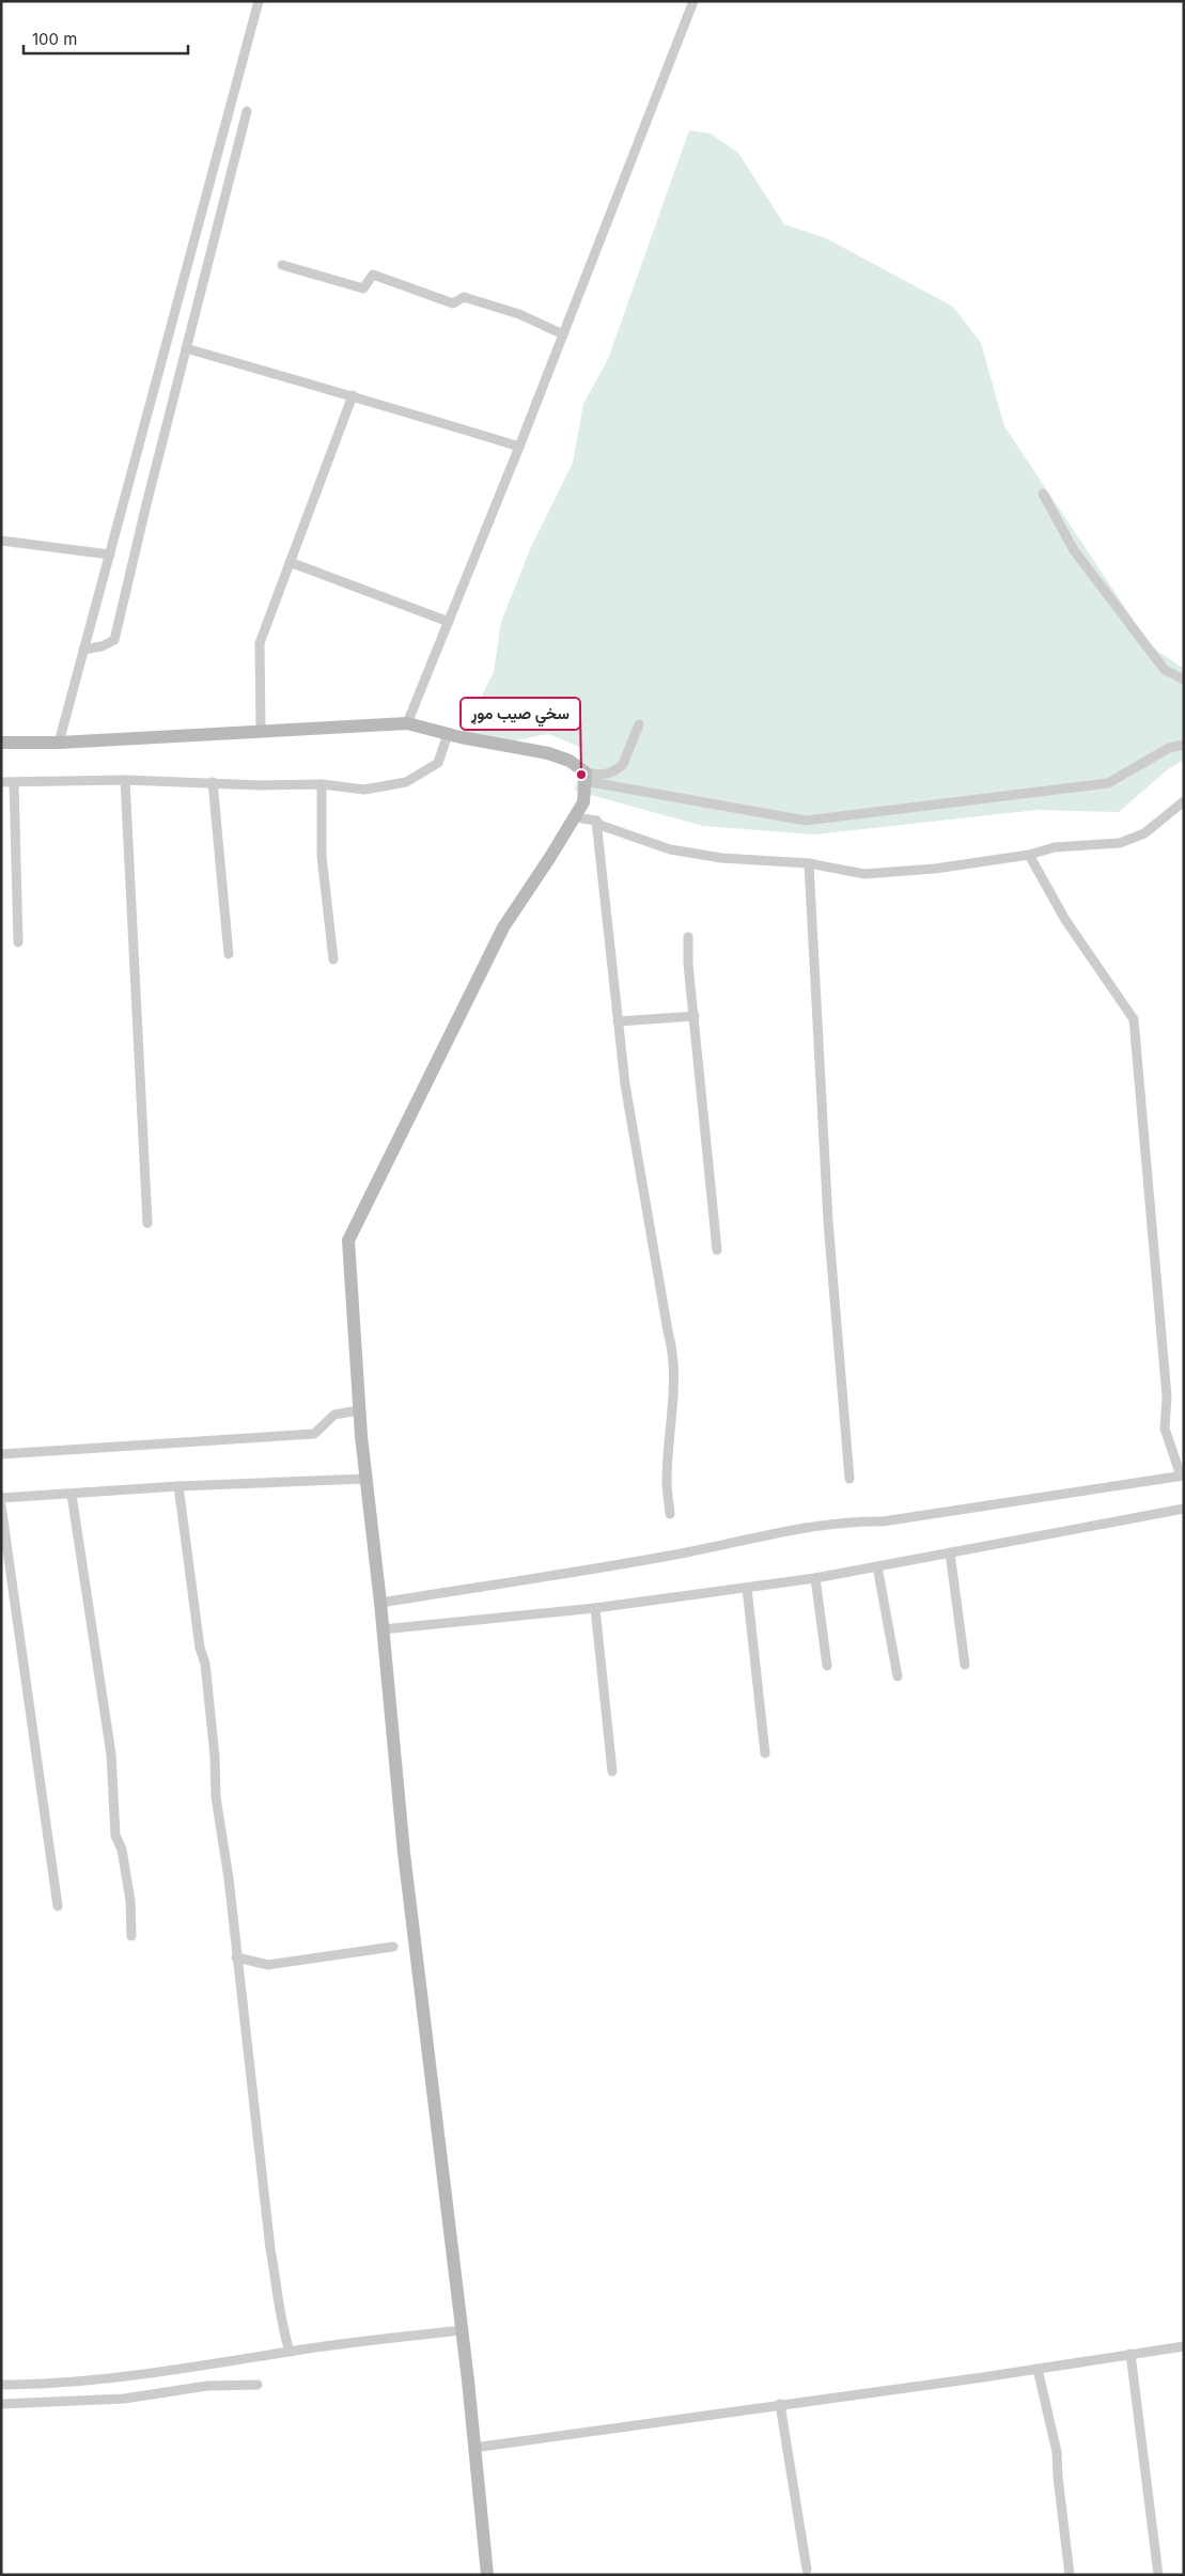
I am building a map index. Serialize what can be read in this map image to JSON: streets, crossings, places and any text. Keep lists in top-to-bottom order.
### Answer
{
  "places": ["سخي صیب موړ"],
  "scale_bar": "100 m"
}
